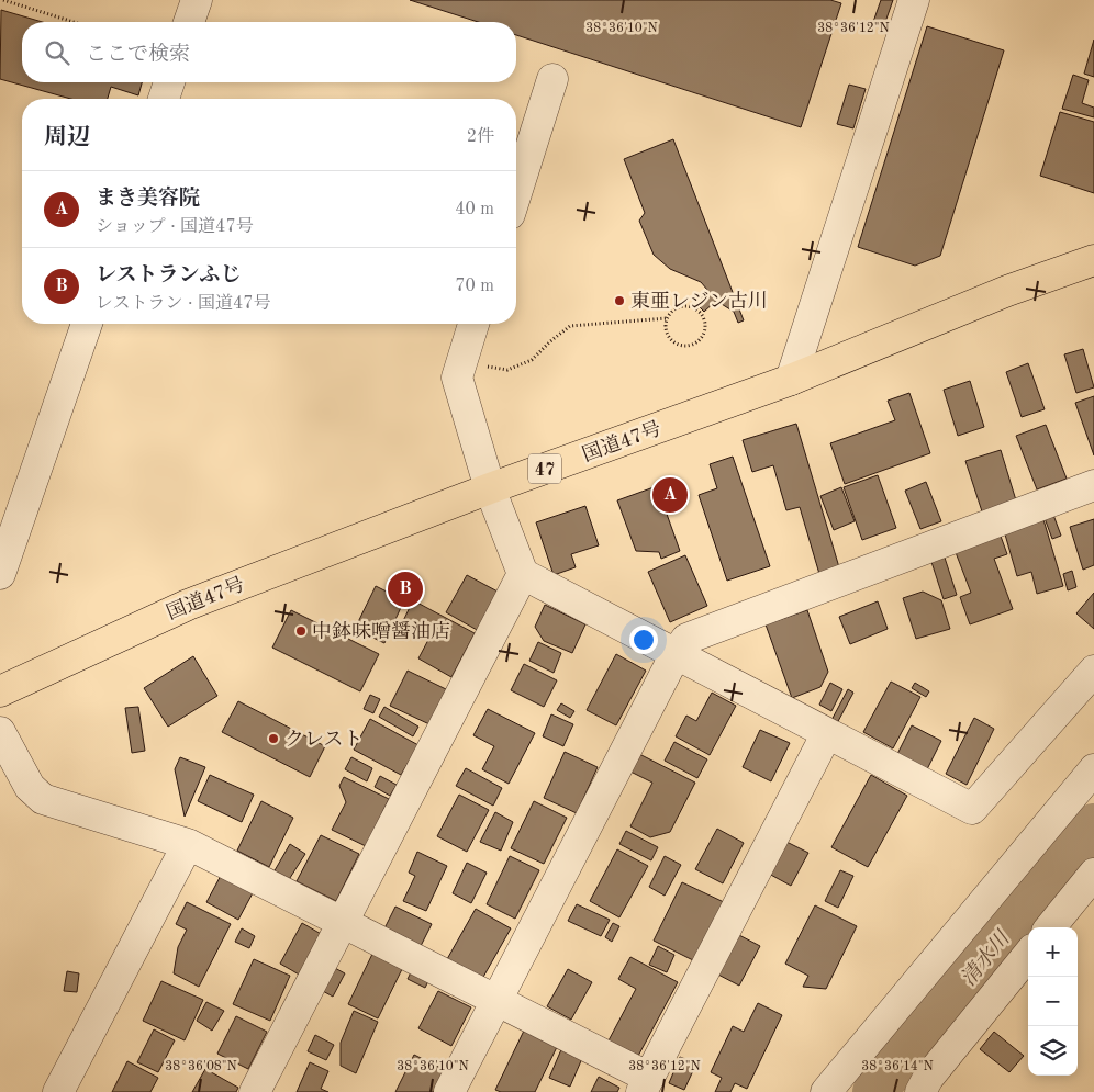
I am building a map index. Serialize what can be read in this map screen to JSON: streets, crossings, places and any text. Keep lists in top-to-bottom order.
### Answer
{
  "streets": {
    "highway": ["国道47号", "47"]
  },
  "water": ["清水川"],
  "places": ["東亜レジン古川", "中鉢味噌醤油店", "クレスト"],
  "page": {
    "search": "ここで検索",
    "heading": ["周辺", "2件"],
    "list": [
      {
        "mark": "A",
        "name": "まき美容院",
        "note": "ショップ · 国道47号",
        "value": "40 m"
      },
      {
        "mark": "B",
        "name": "レストランふじ",
        "note": "レストラン · 国道47号",
        "value": "70 m"
      }
    ],
    "pins": ["A", "B"],
    "map_buttons": ["+", "−"]
  },
  "coordinates": [
    "38°36'10\"N",
    "38°36'12\"N",
    "38°36'08\"N",
    "38°36'14\"N"
  ]
}
